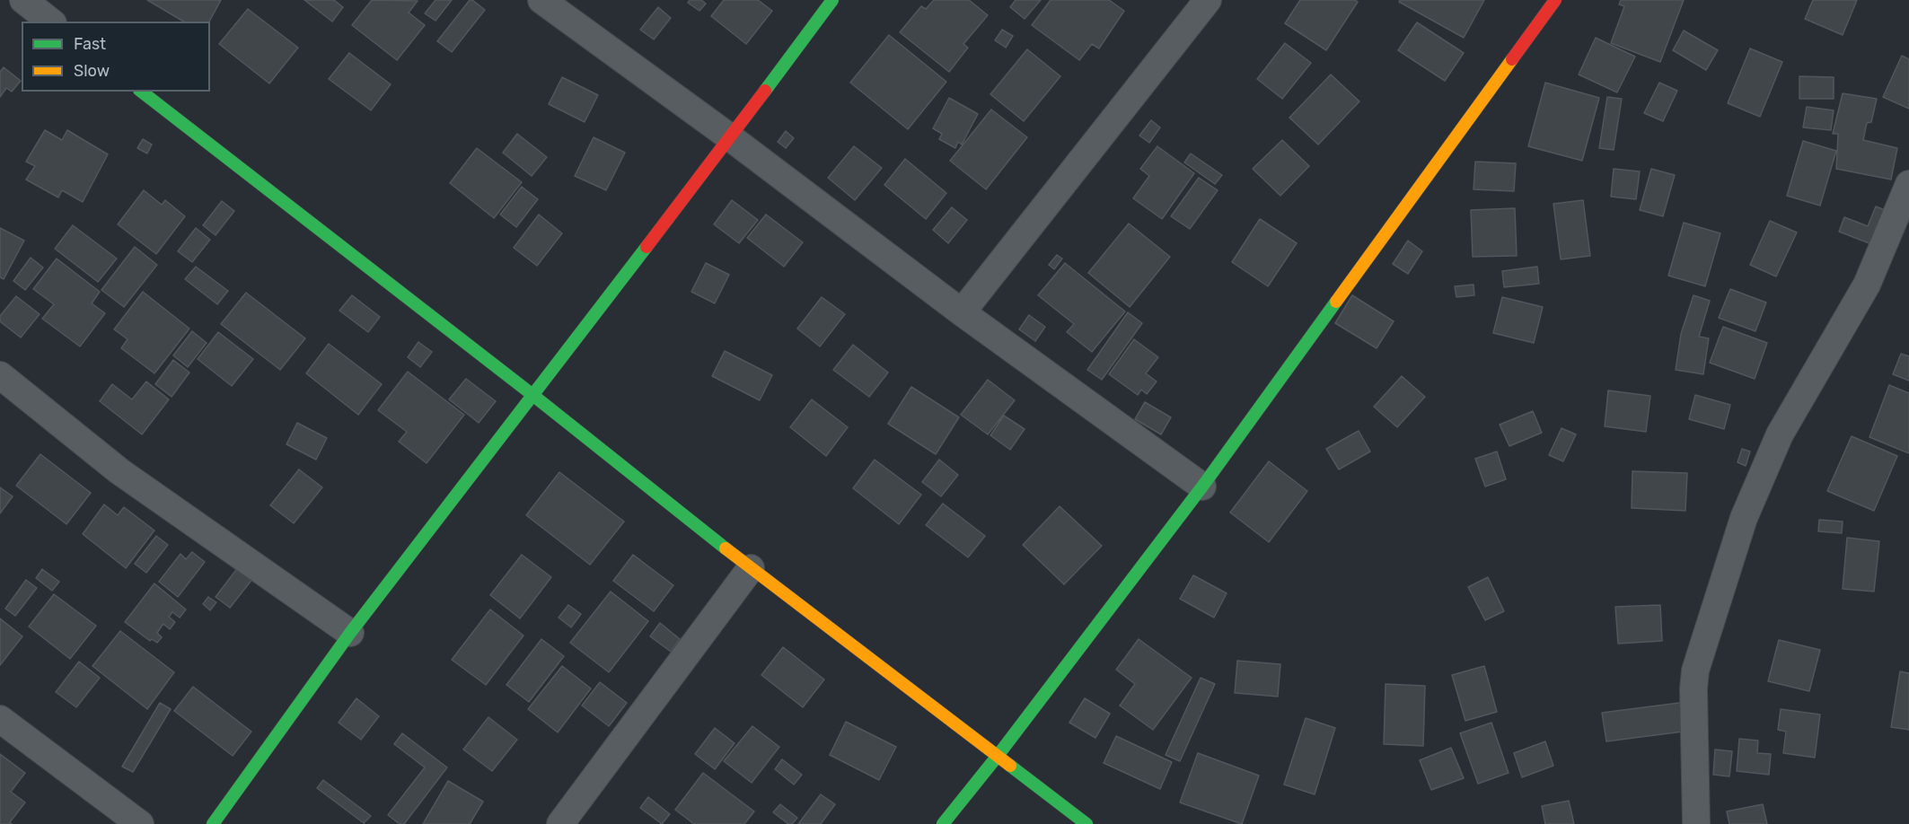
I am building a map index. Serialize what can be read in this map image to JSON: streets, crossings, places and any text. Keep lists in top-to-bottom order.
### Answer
{
  "legend": ["Fast", "Slow"]
}
